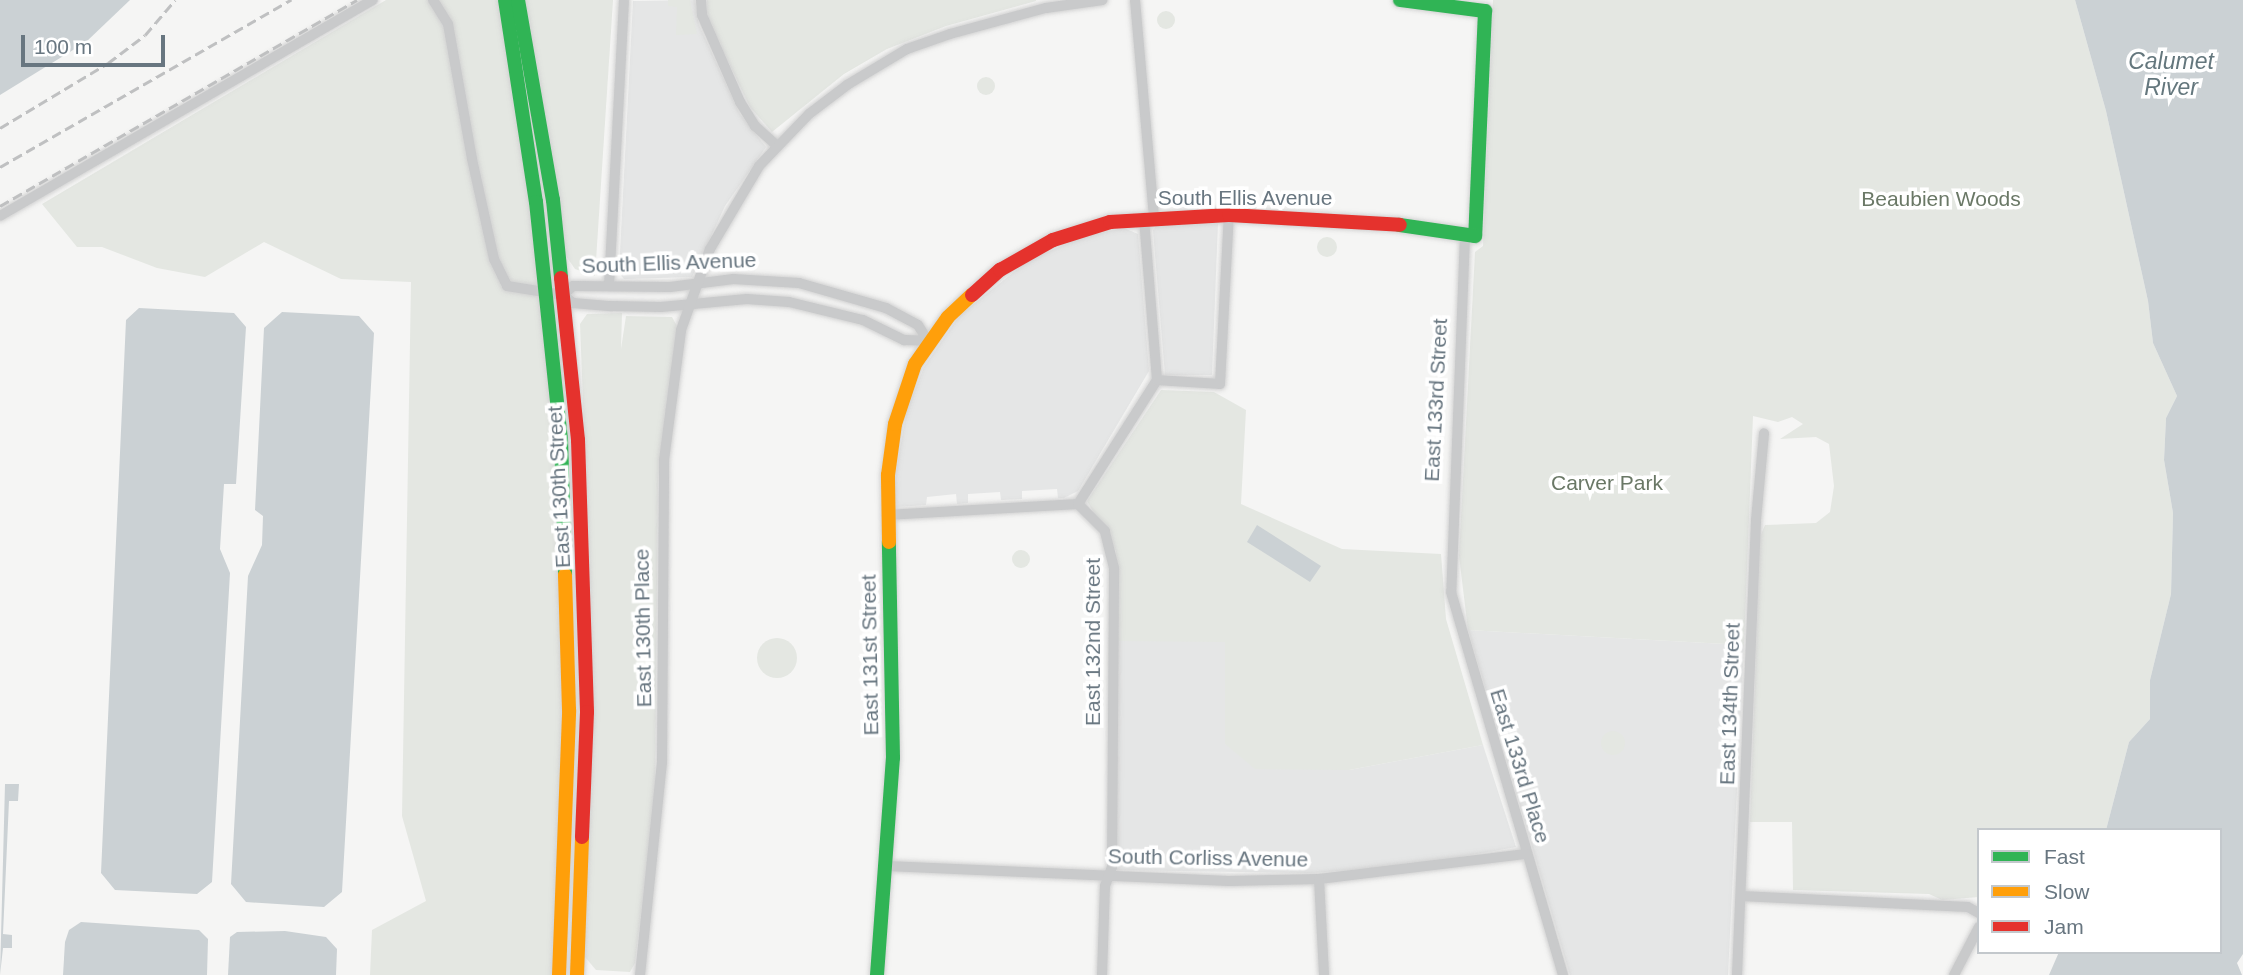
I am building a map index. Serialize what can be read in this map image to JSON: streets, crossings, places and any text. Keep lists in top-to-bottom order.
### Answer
{
  "streets": {
    "main road": [
      "South Ellis Avenue",
      "East 133rd Street",
      "East 130th Street",
      "East 131st Street"
    ],
    "street": [
      "East 130th Place",
      "East 132nd Street",
      "East 134th Street",
      "East 133rd Place",
      "South Corliss Avenue"
    ]
  },
  "crossings": [
    ["South Ellis Avenue", "East 133rd Street"],
    ["South Ellis Avenue", "East 130th Street"],
    ["South Ellis Avenue", "East 130th Place"],
    ["South Ellis Avenue", "East 131st Street"],
    ["East 133rd Street", "East 133rd Place"],
    ["East 132nd Street", "South Corliss Avenue"],
    ["East 131st Street", "South Corliss Avenue"],
    ["East 133rd Place", "South Corliss Avenue"]
  ],
  "water": ["Calumet River"],
  "parks": ["Beaubien Woods", "Carver Park"],
  "legend": ["Fast", "Slow", "Jam"],
  "scale_bar": "100 m"
}
